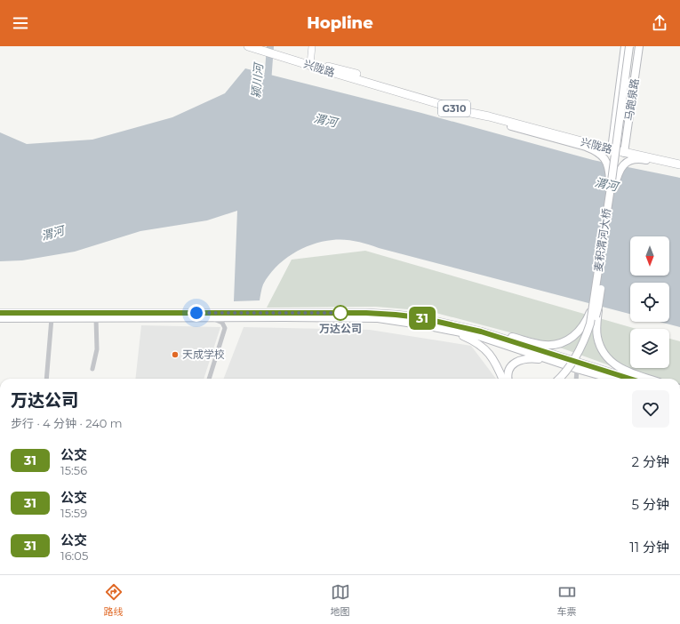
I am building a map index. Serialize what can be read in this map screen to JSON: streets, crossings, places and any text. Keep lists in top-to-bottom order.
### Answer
{
  "streets": {
    "highway": ["兴陇路", "G310"],
    "main road": ["马跑泉路", "麦积渭河大桥"]
  },
  "crossings": [
    ["兴陇路", "马跑泉路"],
    ["兴陇路", "G310"]
  ],
  "water": ["颍川河", "渭河"],
  "places": ["万达公司", "天成学校"],
  "lines": ["bus line 31"],
  "north": "bottom",
  "page": {
    "header": "Hopline",
    "on_map": "31",
    "heading": ["万达公司", "步行 · 4 分钟 · 240 m"],
    "list": [
      {
        "mark": "31",
        "name": "公交",
        "note": "15:56",
        "value": "2 分钟"
      },
      {
        "mark": "31",
        "name": "公交",
        "note": "15:59",
        "value": "5 分钟"
      },
      {
        "mark": "31",
        "name": "公交",
        "note": "16:05",
        "value": "11 分钟"
      }
    ],
    "tabs": ["路线", "地图", "车票"]
  }
}
